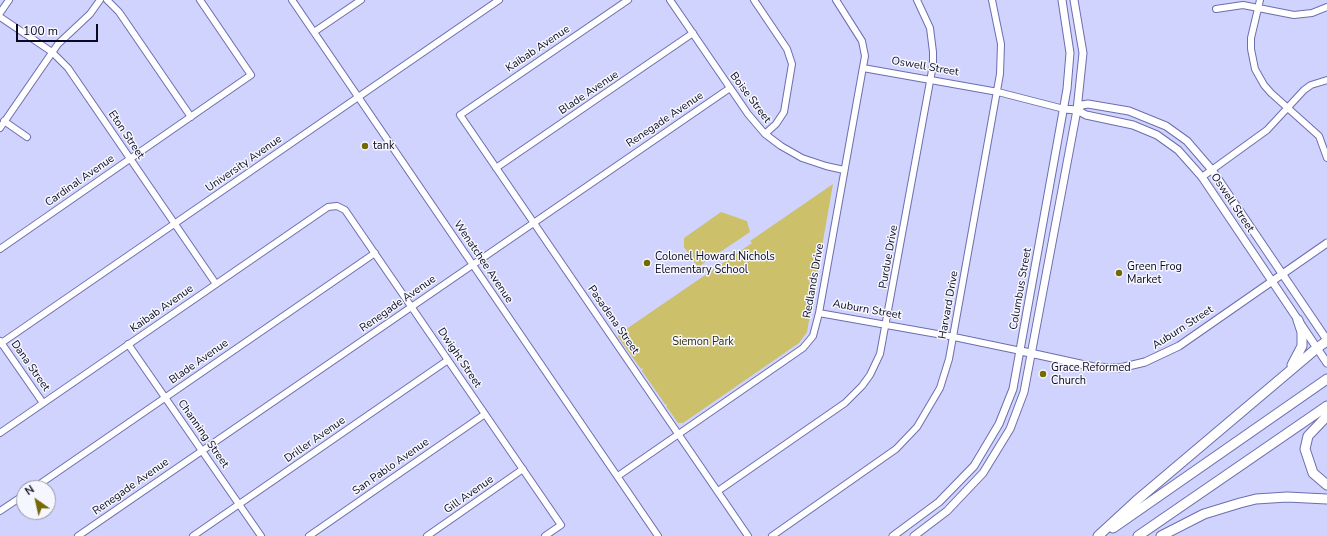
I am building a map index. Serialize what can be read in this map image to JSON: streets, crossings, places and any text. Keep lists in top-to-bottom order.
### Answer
{
  "streets": {
    "main road": ["Oswell Street", "Columbus Street", "Auburn Street"],
    "street": [
      "Kaibab Avenue",
      "Blade Avenue",
      "Boise Street",
      "Renegade Avenue",
      "Eton Street",
      "University Avenue",
      "Cardinal Avenue",
      "Purdue Drive",
      "Wenatchee Avenue",
      "Redlands Drive",
      "Harvard Drive",
      "Pasadena Street",
      "Dwight Street",
      "Dana Street",
      "Channing Street",
      "Driller Avenue",
      "San Pablo Avenue",
      "Gill Avenue"
    ]
  },
  "crossings": [
    ["Kaibab Avenue", "Eton Street"],
    ["Kaibab Avenue", "Pasadena Street"],
    ["Kaibab Avenue", "Dwight Street"],
    ["Kaibab Avenue", "Dana Street"],
    ["Kaibab Avenue", "Channing Street"],
    ["Oswell Street", "Purdue Drive"],
    ["Oswell Street", "Redlands Drive"],
    ["Oswell Street", "Columbus Street"],
    ["Oswell Street", "Harvard Drive"],
    ["Oswell Street", "Auburn Street"],
    ["Blade Avenue", "Boise Street"],
    ["Blade Avenue", "Pasadena Street"],
    ["Blade Avenue", "Dwight Street"],
    ["Blade Avenue", "Channing Street"],
    ["Boise Street", "Renegade Avenue"],
    ["Boise Street", "Redlands Drive"],
    ["Renegade Avenue", "Wenatchee Avenue"],
    ["Renegade Avenue", "Pasadena Street"],
    ["Renegade Avenue", "Dwight Street"],
    ["Renegade Avenue", "Channing Street"],
    ["Eton Street", "University Avenue"],
    ["Eton Street", "Cardinal Avenue"],
    ["University Avenue", "Wenatchee Avenue"],
    ["University Avenue", "Dana Street"],
    ["Purdue Drive", "Auburn Street"],
    ["Purdue Drive", "Pasadena Street"],
    ["Wenatchee Avenue", "Redlands Drive"],
    ["Redlands Drive", "Auburn Street"],
    ["Redlands Drive", "Pasadena Street"],
    ["Columbus Street", "Auburn Street"],
    ["Harvard Drive", "Auburn Street"],
    ["Dwight Street", "Driller Avenue"],
    ["Dwight Street", "San Pablo Avenue"],
    ["Dwight Street", "Gill Avenue"],
    ["Channing Street", "Driller Avenue"]
  ],
  "parks": ["Siemon Park"],
  "places": [
    "tank",
    "Colonel Howard Nichols Elementary School",
    "Green Frog Market",
    "Grace Reformed Church"
  ],
  "scale_bar": "100 m",
  "north": "top left"
}
